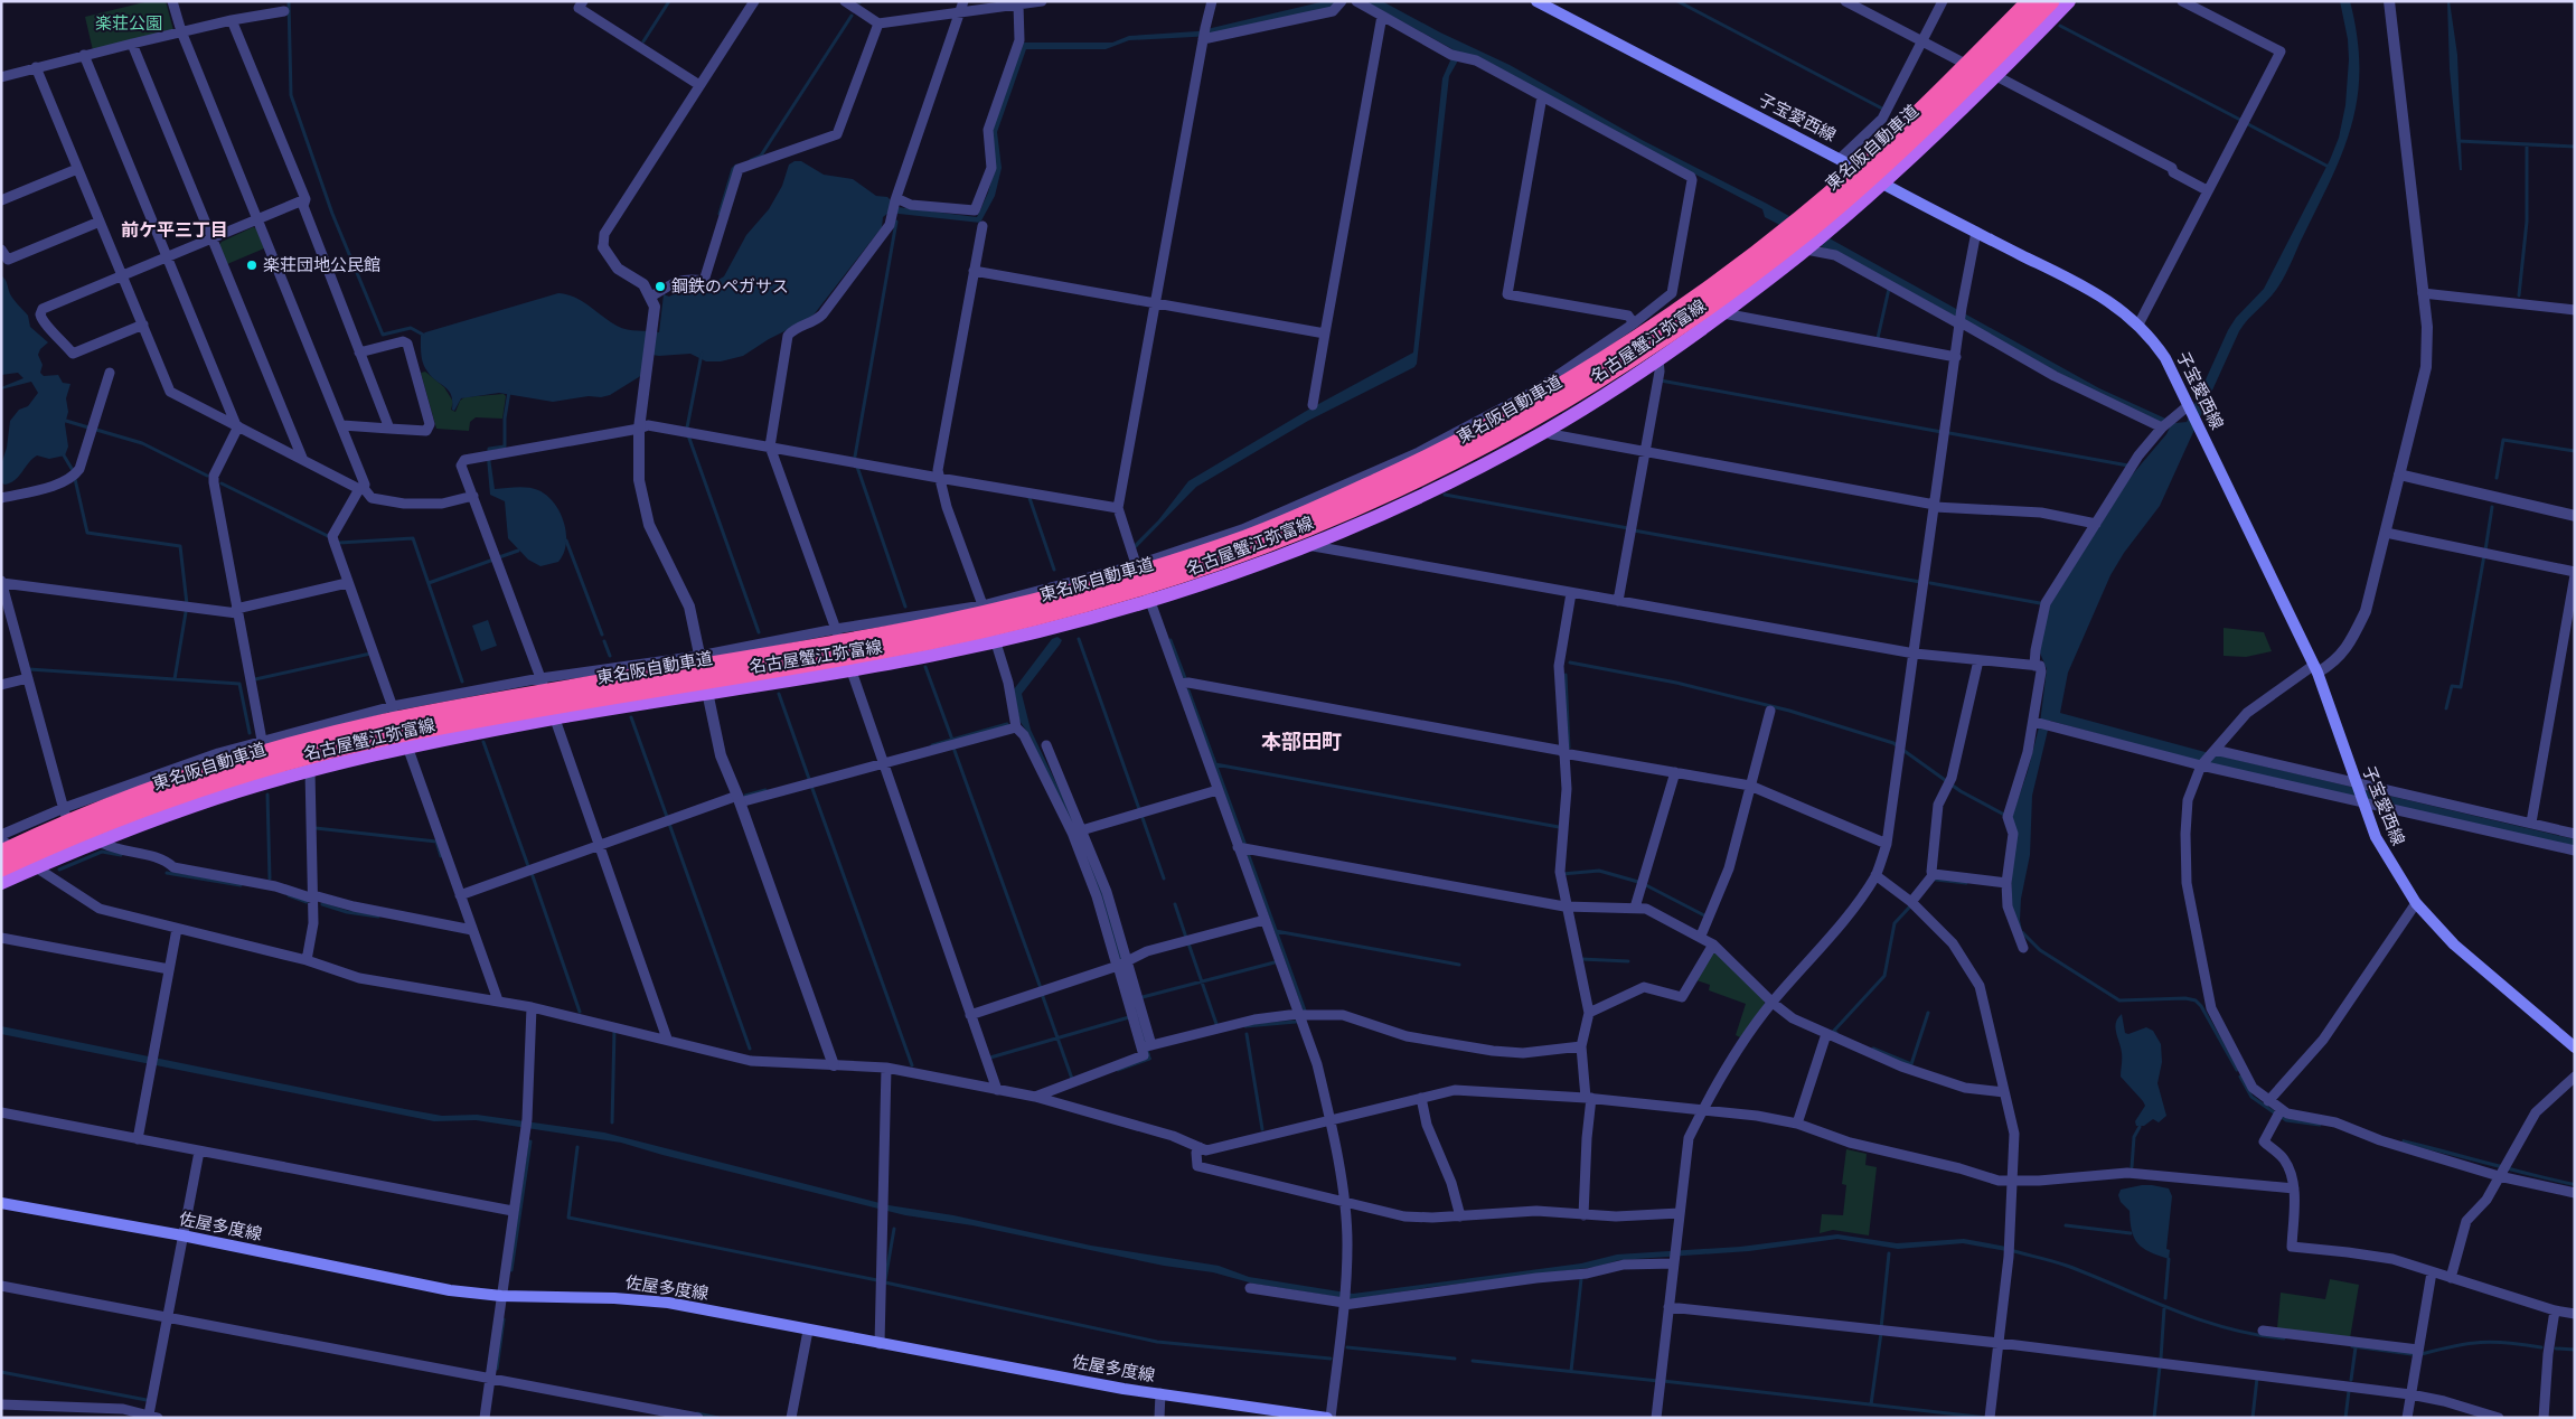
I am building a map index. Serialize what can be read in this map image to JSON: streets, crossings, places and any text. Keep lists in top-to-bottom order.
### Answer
{
  "streets": {
    "highway": ["東名阪自動車道"],
    "main road": ["子宝愛西線", "名古屋蟹江弥富線", "佐屋多度線"]
  },
  "crossings": [
    ["子宝愛西線", "名古屋蟹江弥富線"]
  ],
  "districts": ["前ケ平三丁目", "本部田町"],
  "parks": ["楽荘公園"],
  "places": ["楽荘団地公民館", "鋼鉄のペガサス"]
}
